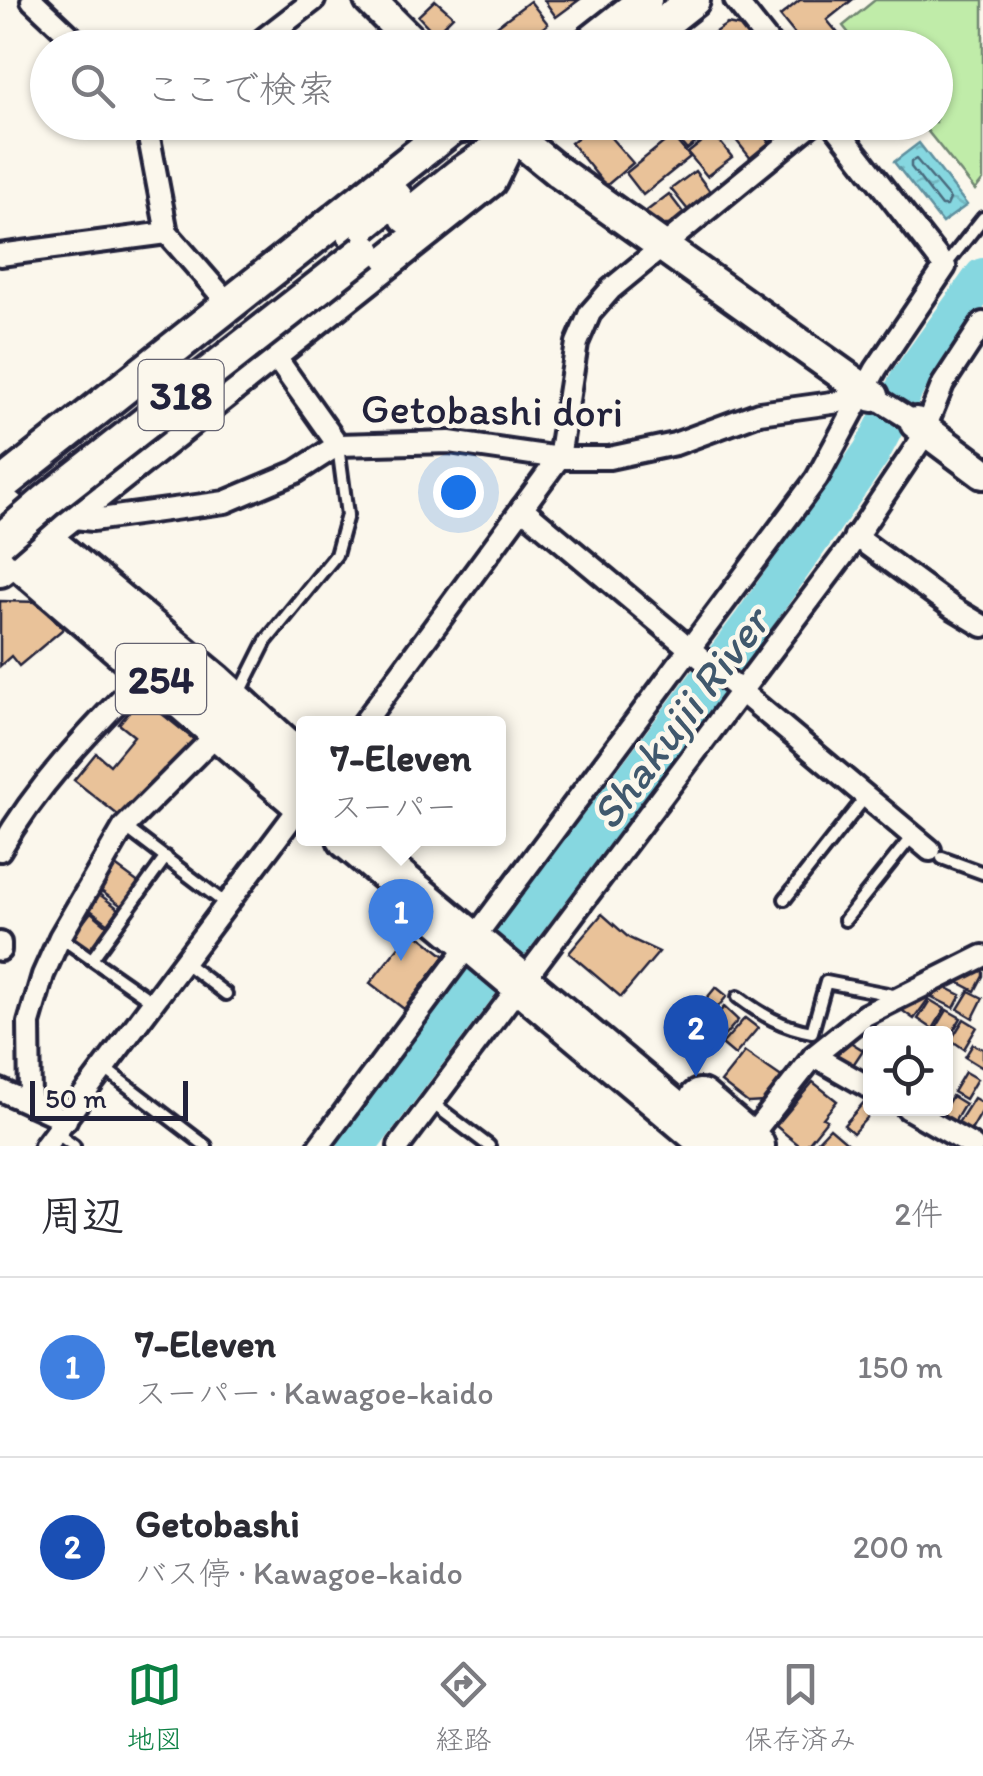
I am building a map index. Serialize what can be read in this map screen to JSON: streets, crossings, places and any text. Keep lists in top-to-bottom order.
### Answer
{
  "streets": {
    "highway": ["254"],
    "main road": ["318"],
    "street": ["Getobashi dori"]
  },
  "crossings": [
    ["318", "Getobashi dori"],
    ["318", "254"],
    ["Getobashi dori", "254"]
  ],
  "water": ["Shakujii River"],
  "scale_bar": "50 m",
  "page": {
    "search": "ここで検索",
    "popup": ["7-Eleven", "スーパー"],
    "pins": ["1", "2"],
    "scale": "50 m",
    "heading": ["周辺", "2件"],
    "list": [
      {
        "mark": "1",
        "name": "7-Eleven",
        "note": "スーパー · Kawagoe-kaido",
        "value": "150 m"
      },
      {
        "mark": "2",
        "name": "Getobashi",
        "note": "バス停 · Kawagoe-kaido",
        "value": "200 m"
      }
    ],
    "nav": ["地図", "経路", "保存済み"]
  }
}
